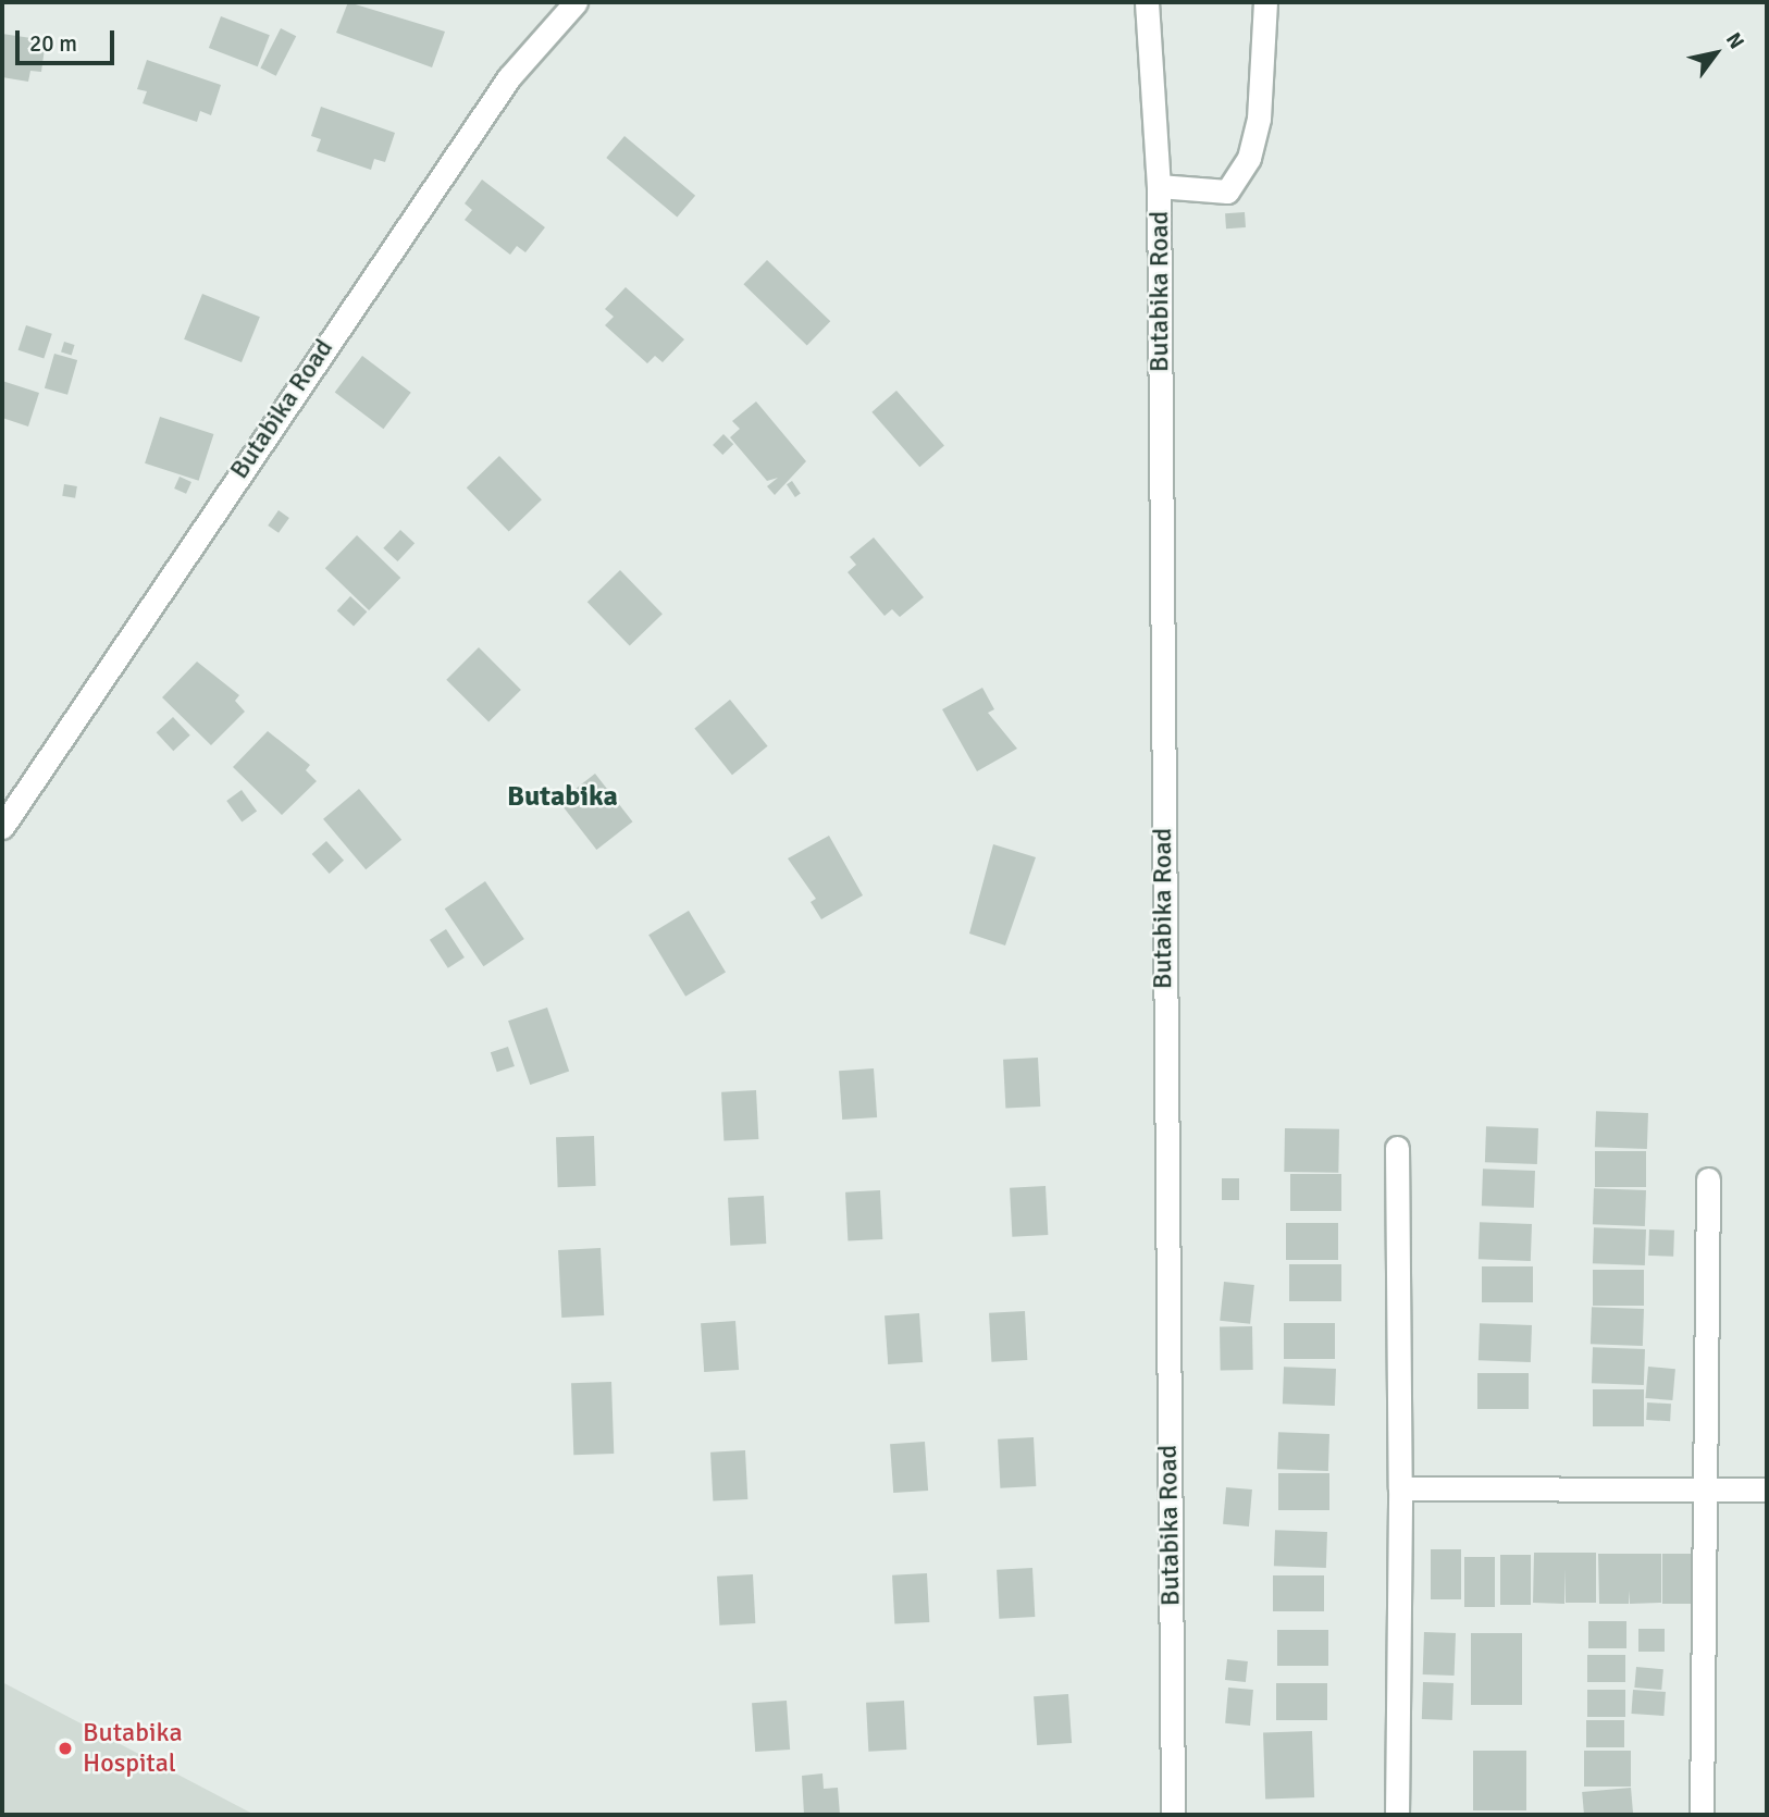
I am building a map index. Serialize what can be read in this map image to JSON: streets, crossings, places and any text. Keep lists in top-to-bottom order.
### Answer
{
  "streets": {
    "street": ["Butabika Road"]
  },
  "districts": ["Butabika"],
  "places": ["Butabika Hospital"],
  "scale_bar": "20 m",
  "north": "top right"
}
